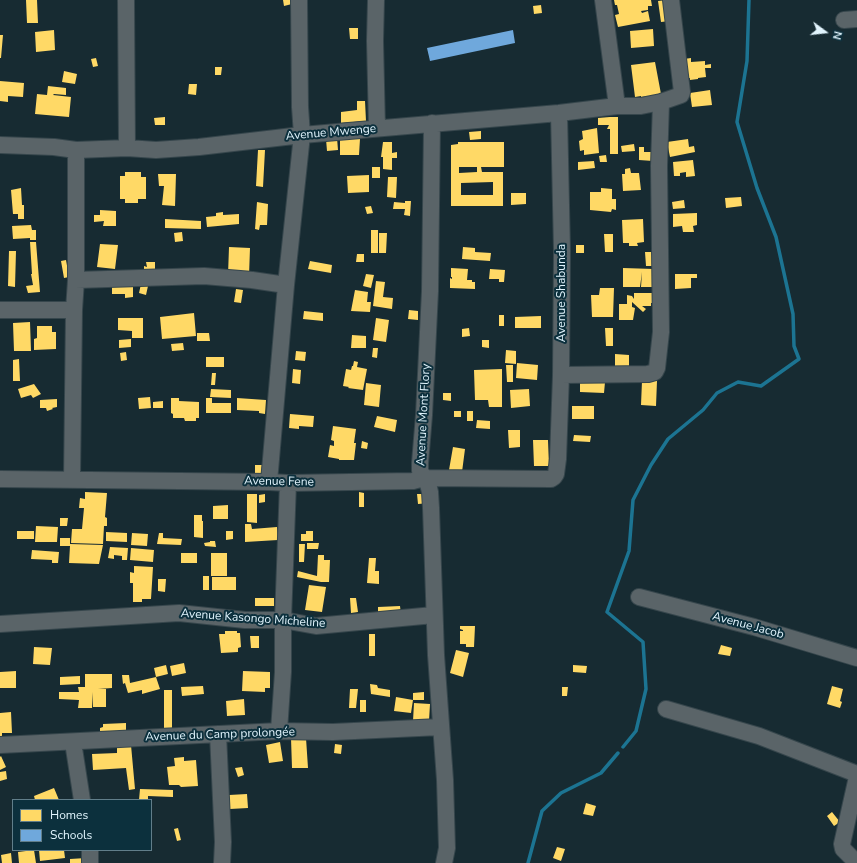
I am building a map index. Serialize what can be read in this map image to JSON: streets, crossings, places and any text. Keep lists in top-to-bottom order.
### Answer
{
  "streets": {
    "street": [
      "Avenue Mwenge",
      "Avenue Shabunda",
      "Avenue Mont Flory",
      "Avenue Fene",
      "Avenue Kasongo Micheline",
      "Avenue Jacob",
      "Avenue du Camp prolongée"
    ]
  },
  "crossings": [
    ["Avenue Mwenge", "Avenue Shabunda"],
    ["Avenue Mwenge", "Avenue Mont Flory"],
    ["Avenue Shabunda", "Avenue Fene"],
    ["Avenue Mont Flory", "Avenue Fene"],
    ["Avenue Mont Flory", "Avenue Kasongo Micheline"],
    ["Avenue Mont Flory", "Avenue du Camp prolongée"]
  ],
  "legend": ["Homes", "Schools"],
  "north": "right"
}
